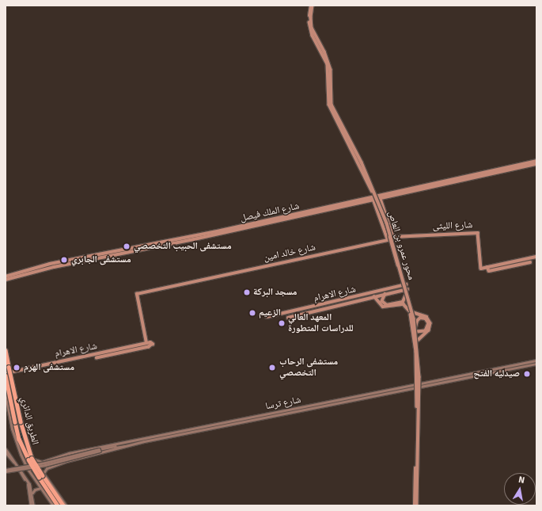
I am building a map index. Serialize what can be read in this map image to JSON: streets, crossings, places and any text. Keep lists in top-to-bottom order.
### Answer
{
  "streets": {
    "highway": ["الطريق الدائري"],
    "main road": [
      "شارع الملك فيصل",
      "شارع الليثى",
      "محور عمرو بن العاص",
      "شارع خالد امين",
      "شارع الاهرام",
      "شارع ترسا"
    ]
  },
  "crossings": [
    ["شارع خالد امين", "شارع الاهرام"]
  ],
  "places": [
    "مستشفى الحبيب التخصصي",
    "مستشفى الجابري",
    "مسجد البركة",
    "الزعيم",
    "المعهد العالي للدراسات المتطورة",
    "مستشفى الهرم",
    "مستشفى الرحاب التخصصي",
    "صيدليه الفتح"
  ],
  "north": "top"
}
